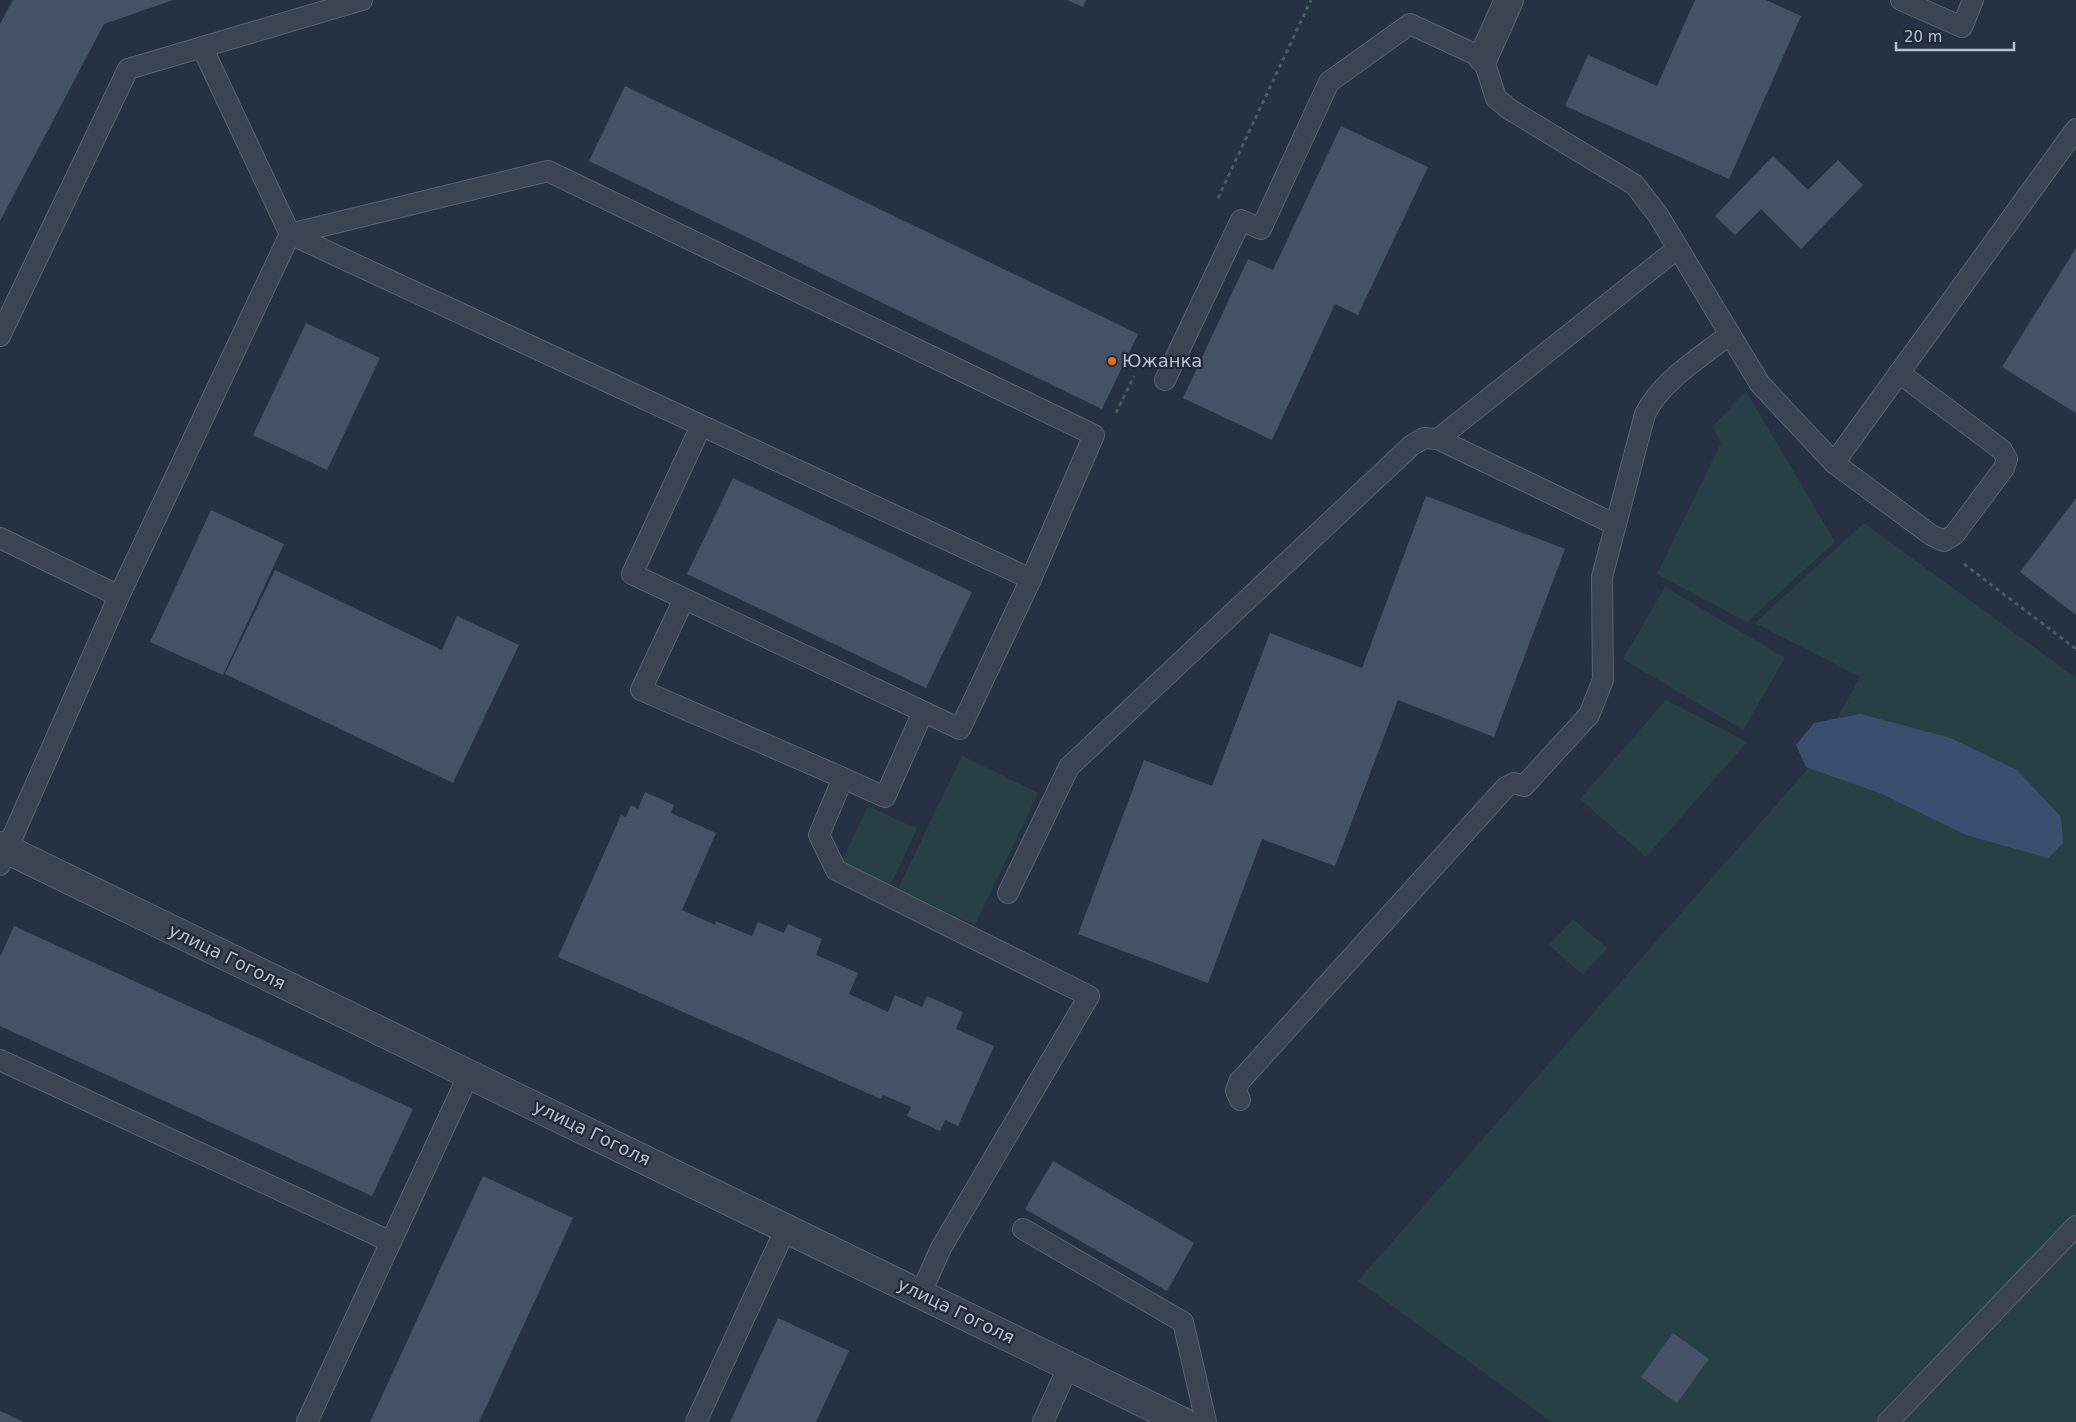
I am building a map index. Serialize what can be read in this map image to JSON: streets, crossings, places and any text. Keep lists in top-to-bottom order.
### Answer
{
  "streets": {
    "street": ["улица Гоголя"]
  },
  "places": ["Южанка"],
  "scale_bar": "20 m"
}
